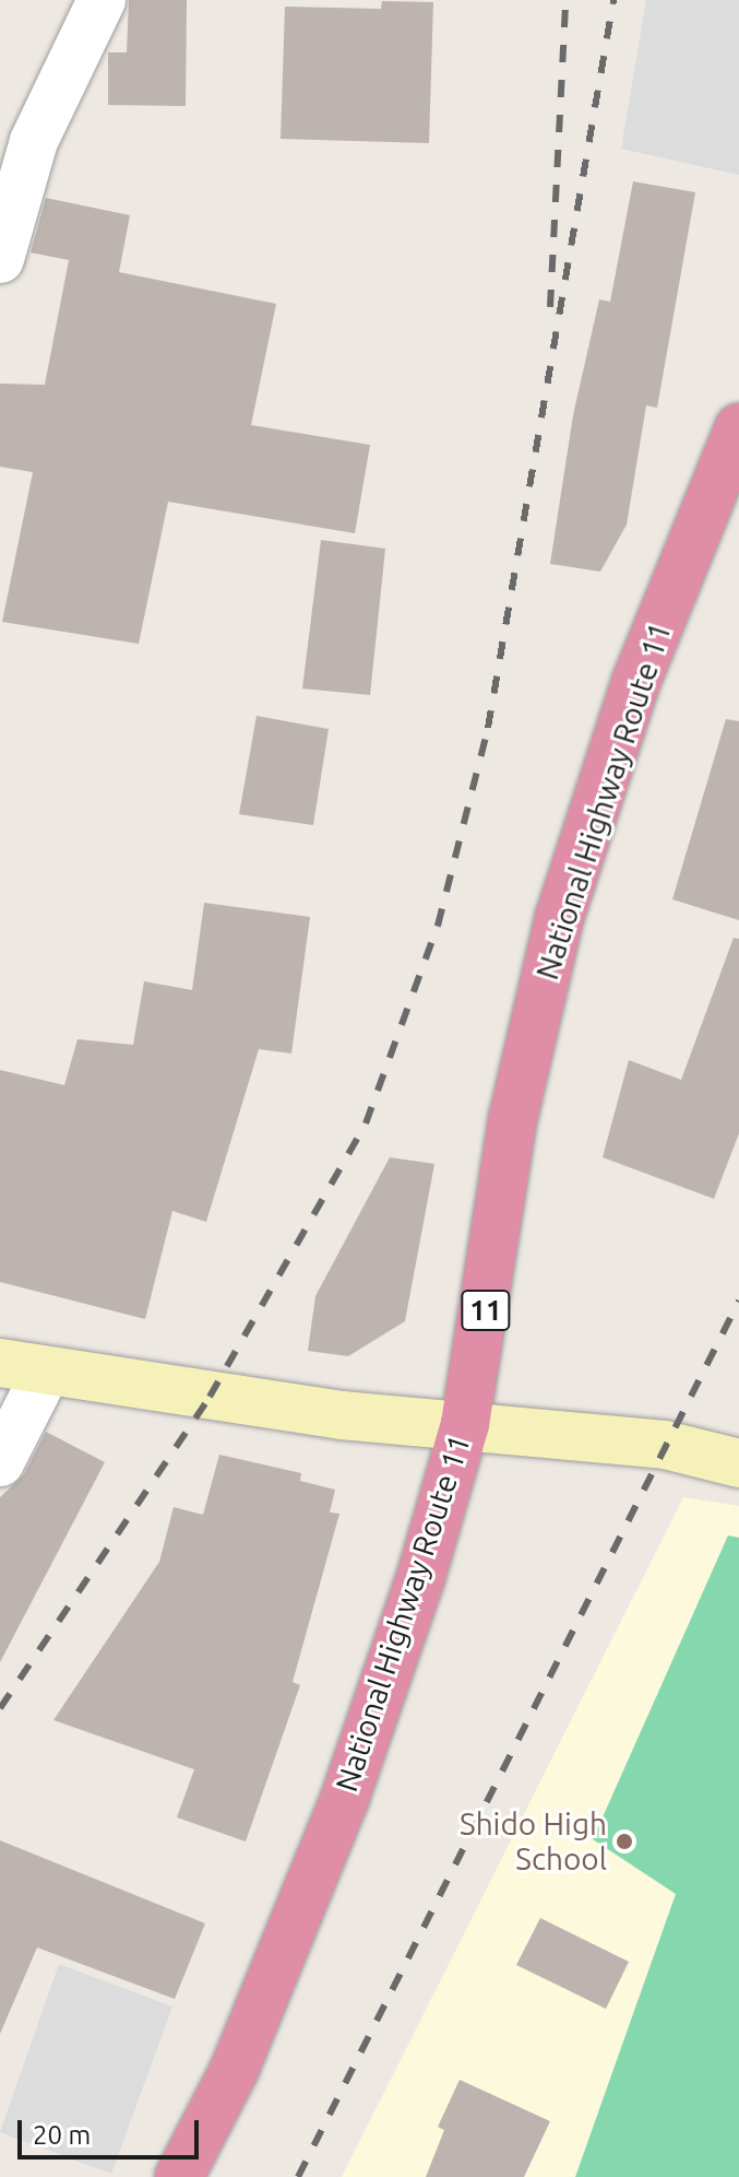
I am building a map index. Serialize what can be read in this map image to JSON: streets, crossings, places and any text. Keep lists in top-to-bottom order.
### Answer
{
  "streets": {
    "highway": ["National Highway Route 11", "11"]
  },
  "places": ["Shido High School"],
  "scale_bar": "20 m"
}
